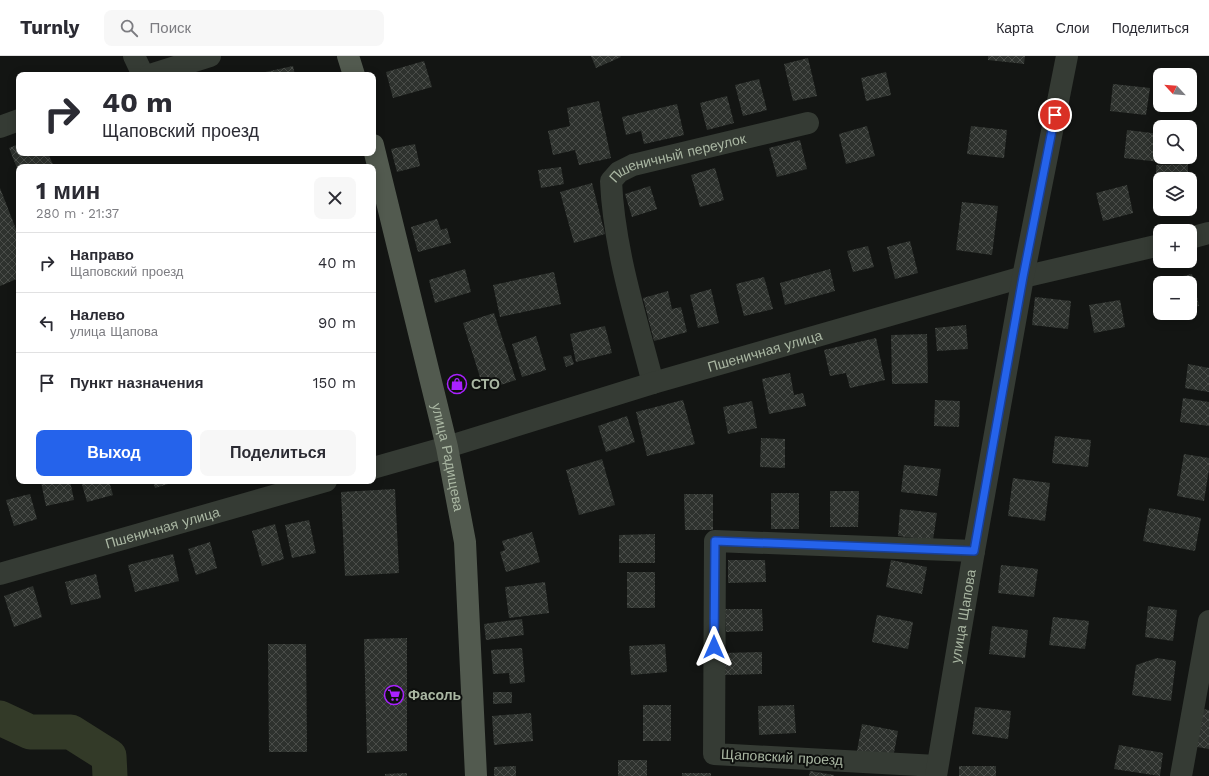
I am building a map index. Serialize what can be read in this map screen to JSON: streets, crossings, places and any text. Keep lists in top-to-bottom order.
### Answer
{
  "streets": {
    "main road": ["улица Радищева"],
    "street": [
      "Пшеничный переулок",
      "Пшеничная улица",
      "улица Щапова",
      "Щаповский проезд"
    ]
  },
  "crossings": [
    ["Пшеничный переулок", "Пшеничная улица"],
    ["Пшеничная улица", "улица Радищева"],
    ["Пшеничная улица", "улица Щапова"],
    ["улица Щапова", "Щаповский проезд"]
  ],
  "places": {
    "shop": ["СТО"],
    "supermarket": ["Фасоль"]
  },
  "north": "top left",
  "page": {
    "header": "Turnly",
    "search": "Поиск",
    "nav": ["Карта", "Слои", "Поделиться"],
    "map_buttons": ["+", "−"],
    "turn": ["40 m", "Щаповский проезд"],
    "heading": ["1 мин", "280 m · 21:37"],
    "list": [
      {
        "name": "Направо",
        "note": "Щаповский проезд",
        "value": "40 m"
      },
      {
        "name": "Налево",
        "note": "улица Щапова",
        "value": "90 m"
      },
      {
        "name": "Пункт назначения",
        "value": "150 m"
      }
    ],
    "buttons": ["Выход", "Поделиться"]
  }
}
